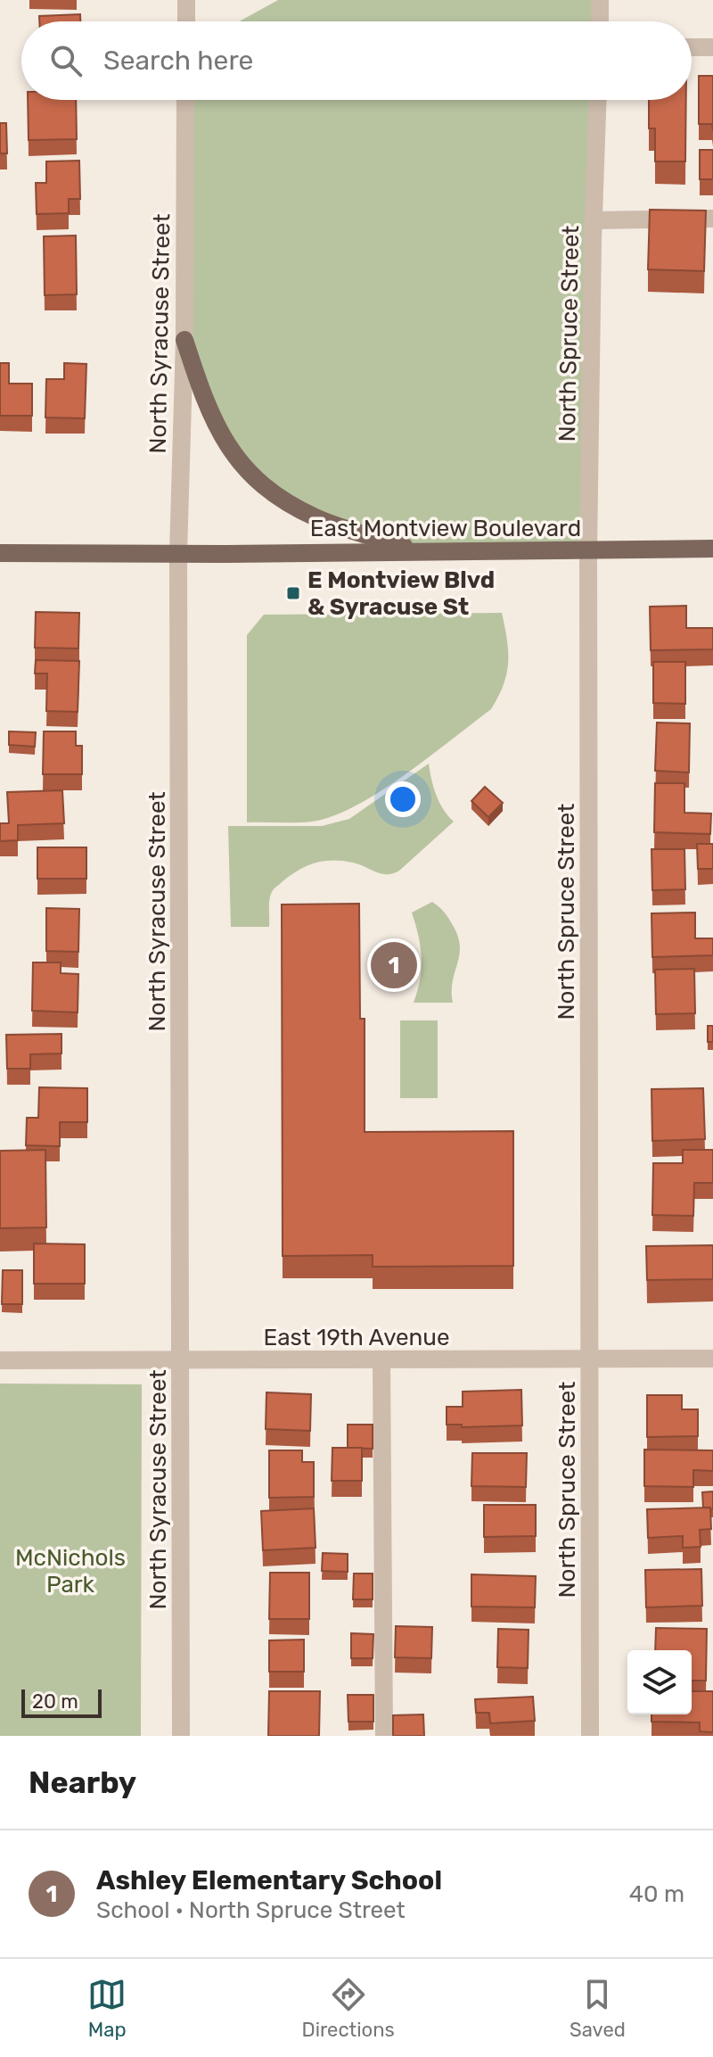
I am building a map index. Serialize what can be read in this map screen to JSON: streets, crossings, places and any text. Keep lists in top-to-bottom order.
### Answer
{
  "streets": {
    "main road": ["East Montview Boulevard"],
    "street": ["North Syracuse Street", "North Spruce Street", "East 19th Avenue"]
  },
  "crossings": [
    ["North Syracuse Street", "East Montview Boulevard"],
    ["North Syracuse Street", "East 19th Avenue"],
    ["North Spruce Street", "East Montview Boulevard"],
    ["North Spruce Street", "East 19th Avenue"]
  ],
  "parks": ["McNichols Park"],
  "places": {
    "transit": ["E Montview Blvd & Syracuse St"]
  },
  "scale_bar": "20 m",
  "page": {
    "search": "Search here",
    "pins": "1",
    "scale": "20 m",
    "heading": "Nearby",
    "list": [
      {
        "mark": "1",
        "name": "Ashley Elementary School",
        "note": "School · North Spruce Street",
        "value": "40 m"
      }
    ],
    "nav": ["Map", "Directions", "Saved"]
  }
}
